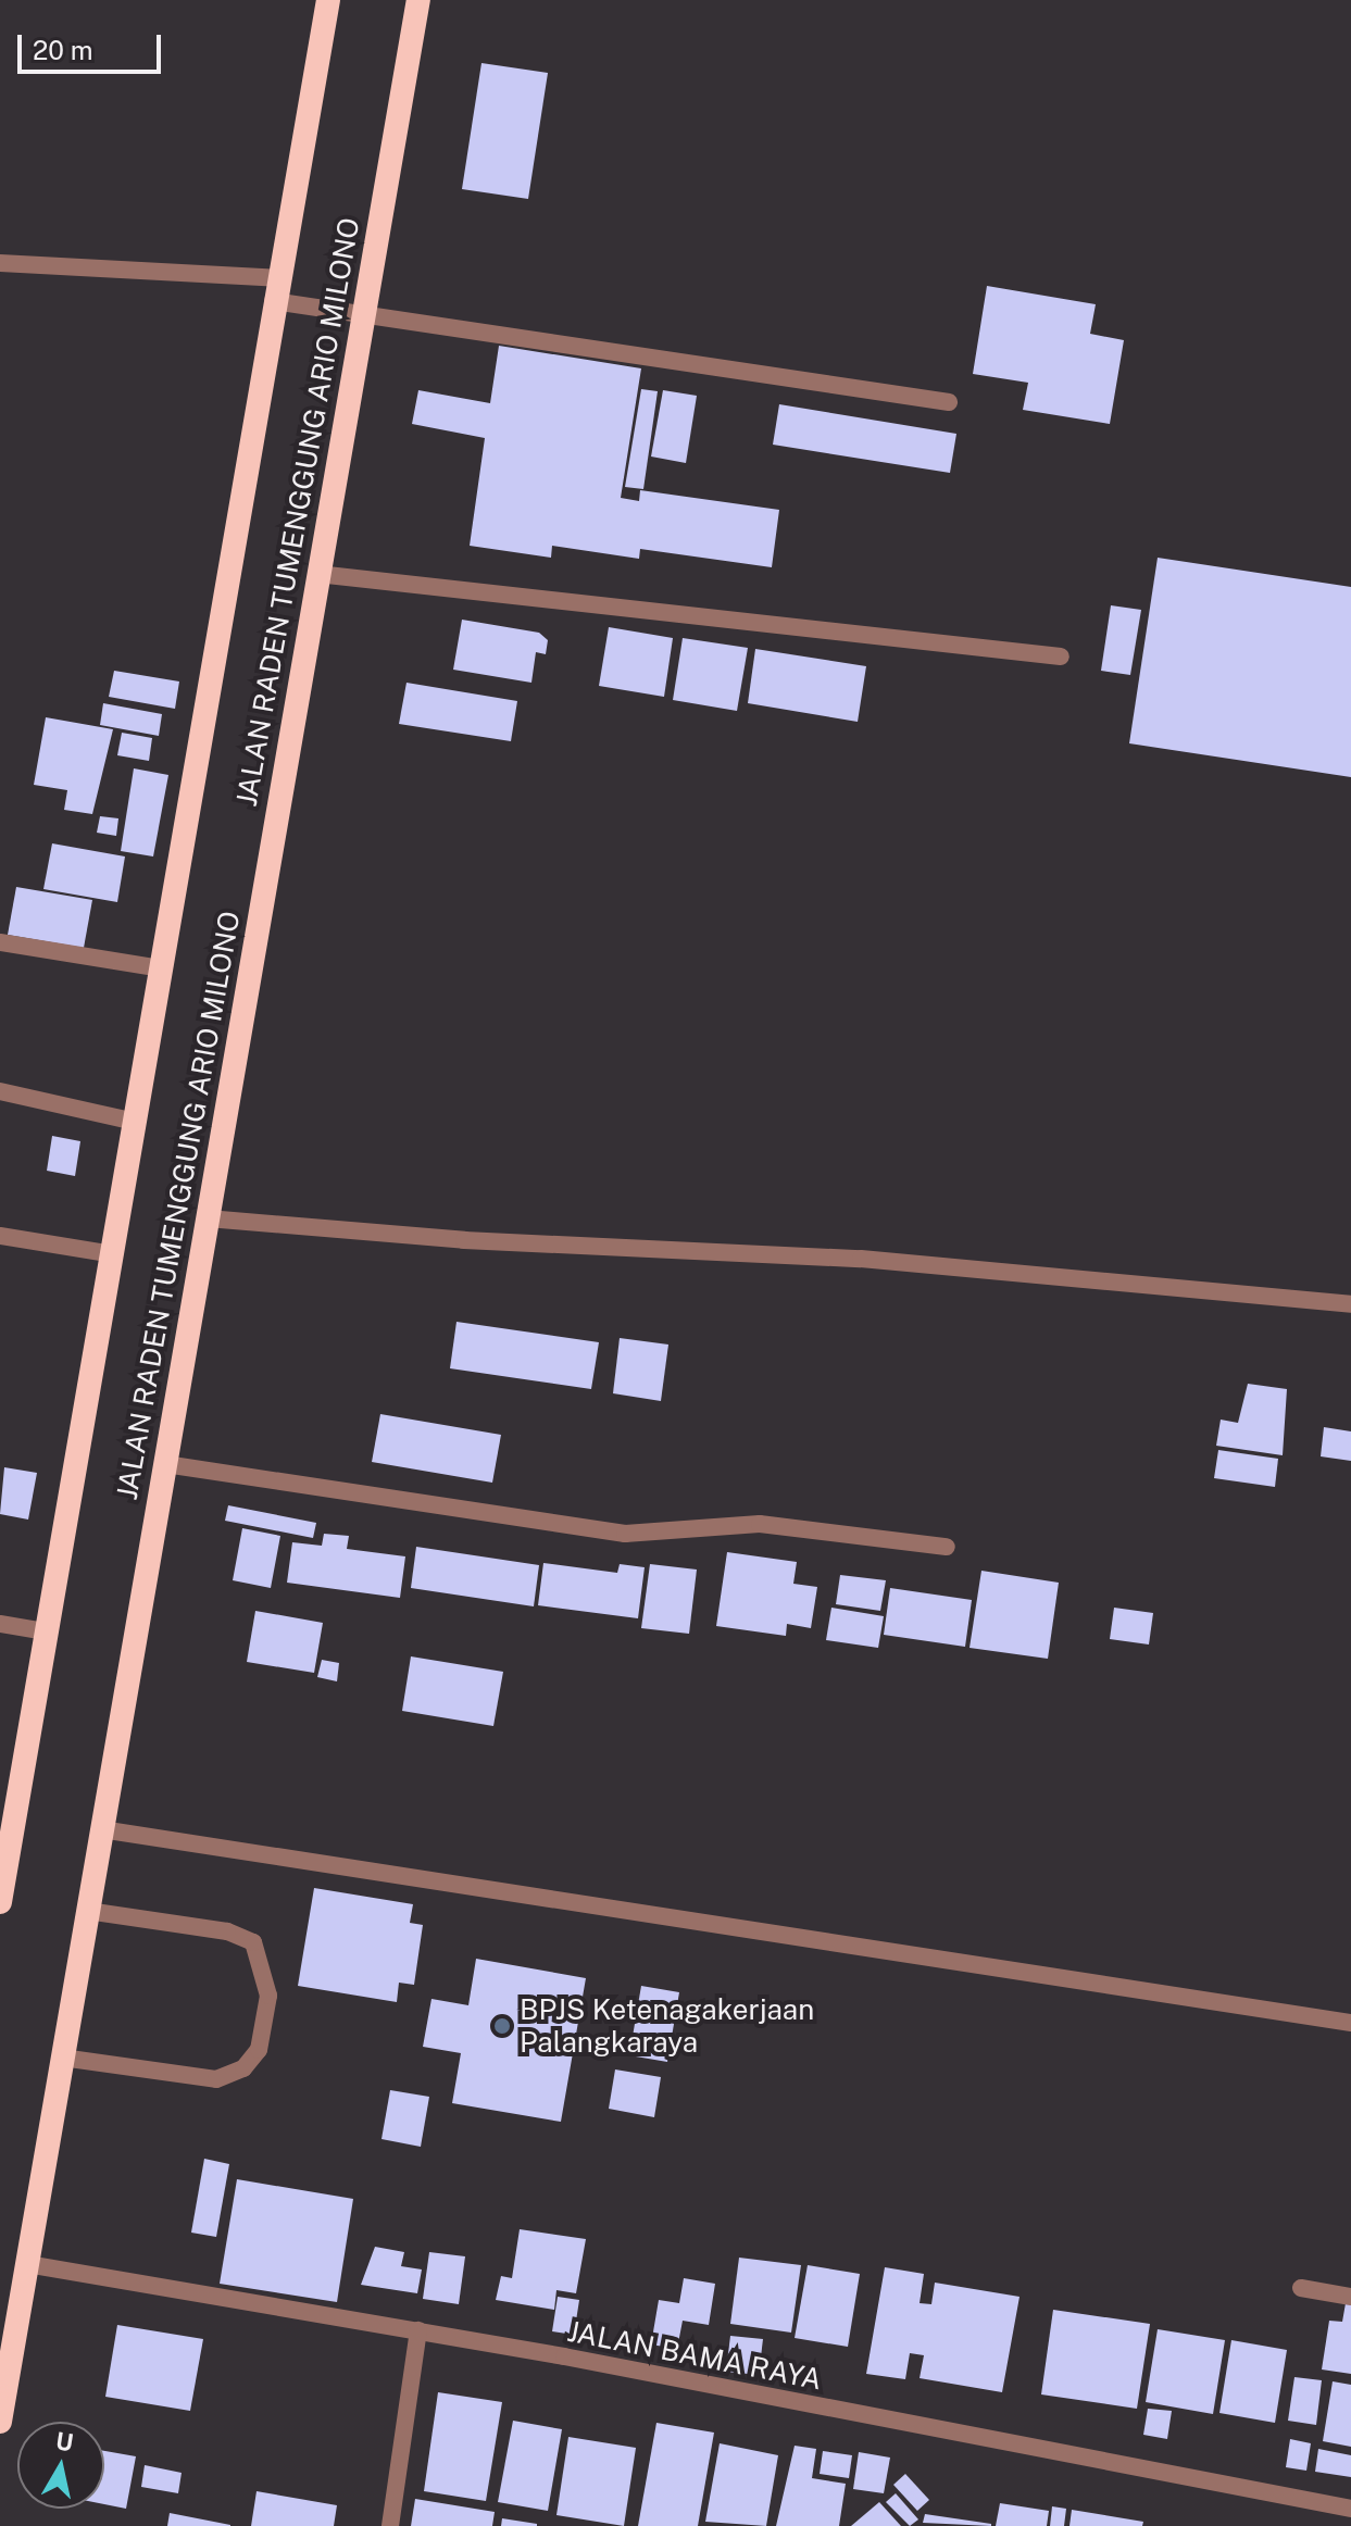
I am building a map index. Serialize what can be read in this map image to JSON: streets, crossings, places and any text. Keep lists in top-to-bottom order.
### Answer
{
  "streets": {
    "highway": ["JALAN RADEN TUMENGGUNG ARIO MILONO"],
    "street": ["JALAN BAMA RAYA"]
  },
  "crossings": [
    ["JALAN RADEN TUMENGGUNG ARIO MILONO", "JALAN BAMA RAYA"]
  ],
  "places": ["BPJS Ketenagakerjaan Palangkaraya"],
  "scale_bar": "20 m",
  "north": "top"
}
